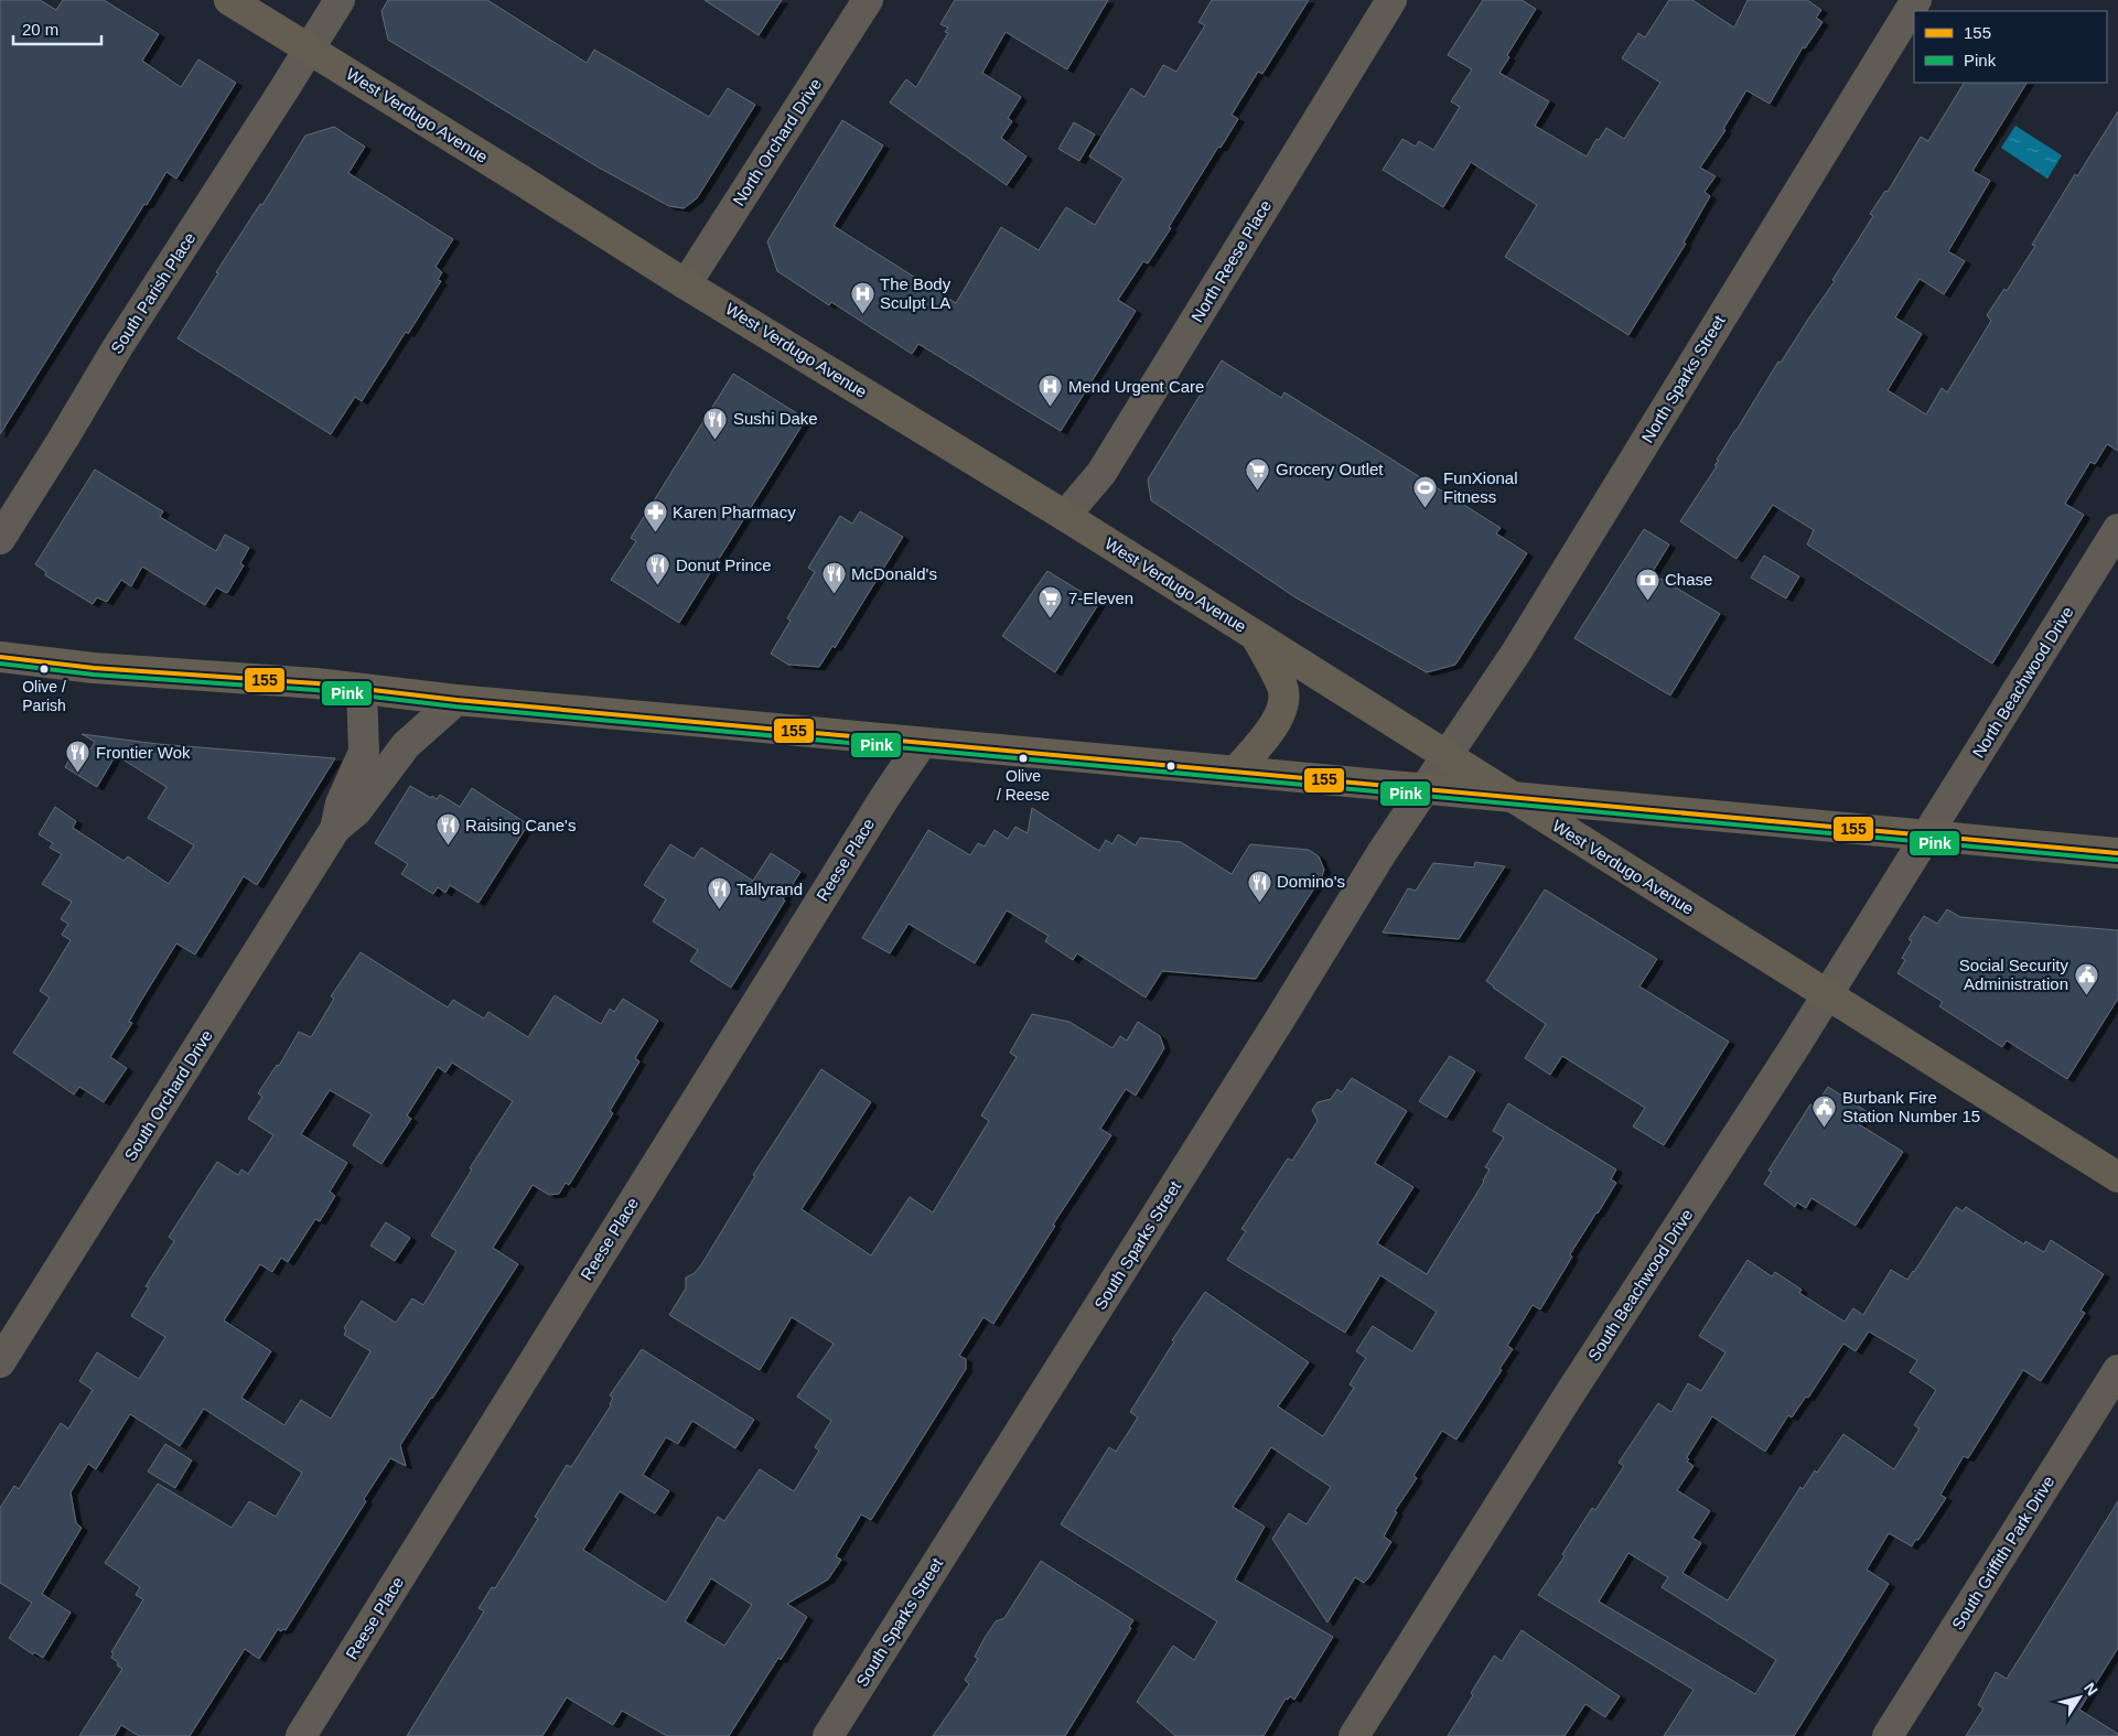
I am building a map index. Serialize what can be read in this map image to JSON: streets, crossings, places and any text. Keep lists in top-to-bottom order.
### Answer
{
  "streets": {
    "main road": ["West Verdugo Avenue"],
    "street": [
      "North Orchard Drive",
      "North Reese Place",
      "South Parish Place",
      "North Sparks Street",
      "North Beachwood Drive",
      "Reese Place",
      "South Orchard Drive",
      "South Sparks Street",
      "South Beachwood Drive",
      "South Griffith Park Drive"
    ]
  },
  "crossings": [
    ["West Verdugo Avenue", "North Orchard Drive"],
    ["West Verdugo Avenue", "North Reese Place"],
    ["West Verdugo Avenue", "South Parish Place"],
    ["West Verdugo Avenue", "North Sparks Street"],
    ["West Verdugo Avenue", "South Sparks Street"],
    ["West Verdugo Avenue", "South Beachwood Drive"],
    ["North Sparks Street", "South Sparks Street"],
    ["North Beachwood Drive", "South Beachwood Drive"]
  ],
  "places": {
    "hospital": ["The Body Sculpt LA", "Mend Urgent Care"],
    "restaurant": [
      "Sushi Dake",
      "Donut Prince",
      "McDonald's",
      "Frontier Wok",
      "Raising Cane's",
      "Domino's",
      "Tallyrand"
    ],
    "supermarket": ["Grocery Outlet", "7-Eleven"],
    "sports": ["FunXional Fitness"],
    "pharmacy": ["Karen Pharmacy"],
    "bank": ["Chase"],
    "other": ["Olive / Parish", "Olive / Reese"],
    "public building": ["Social Security Administration", "Burbank Fire Station Number 15"]
  },
  "lines": ["transit line 155", "transit line Pink"],
  "legend": ["155", "Pink"],
  "scale_bar": "20 m",
  "north": "top right"
}
